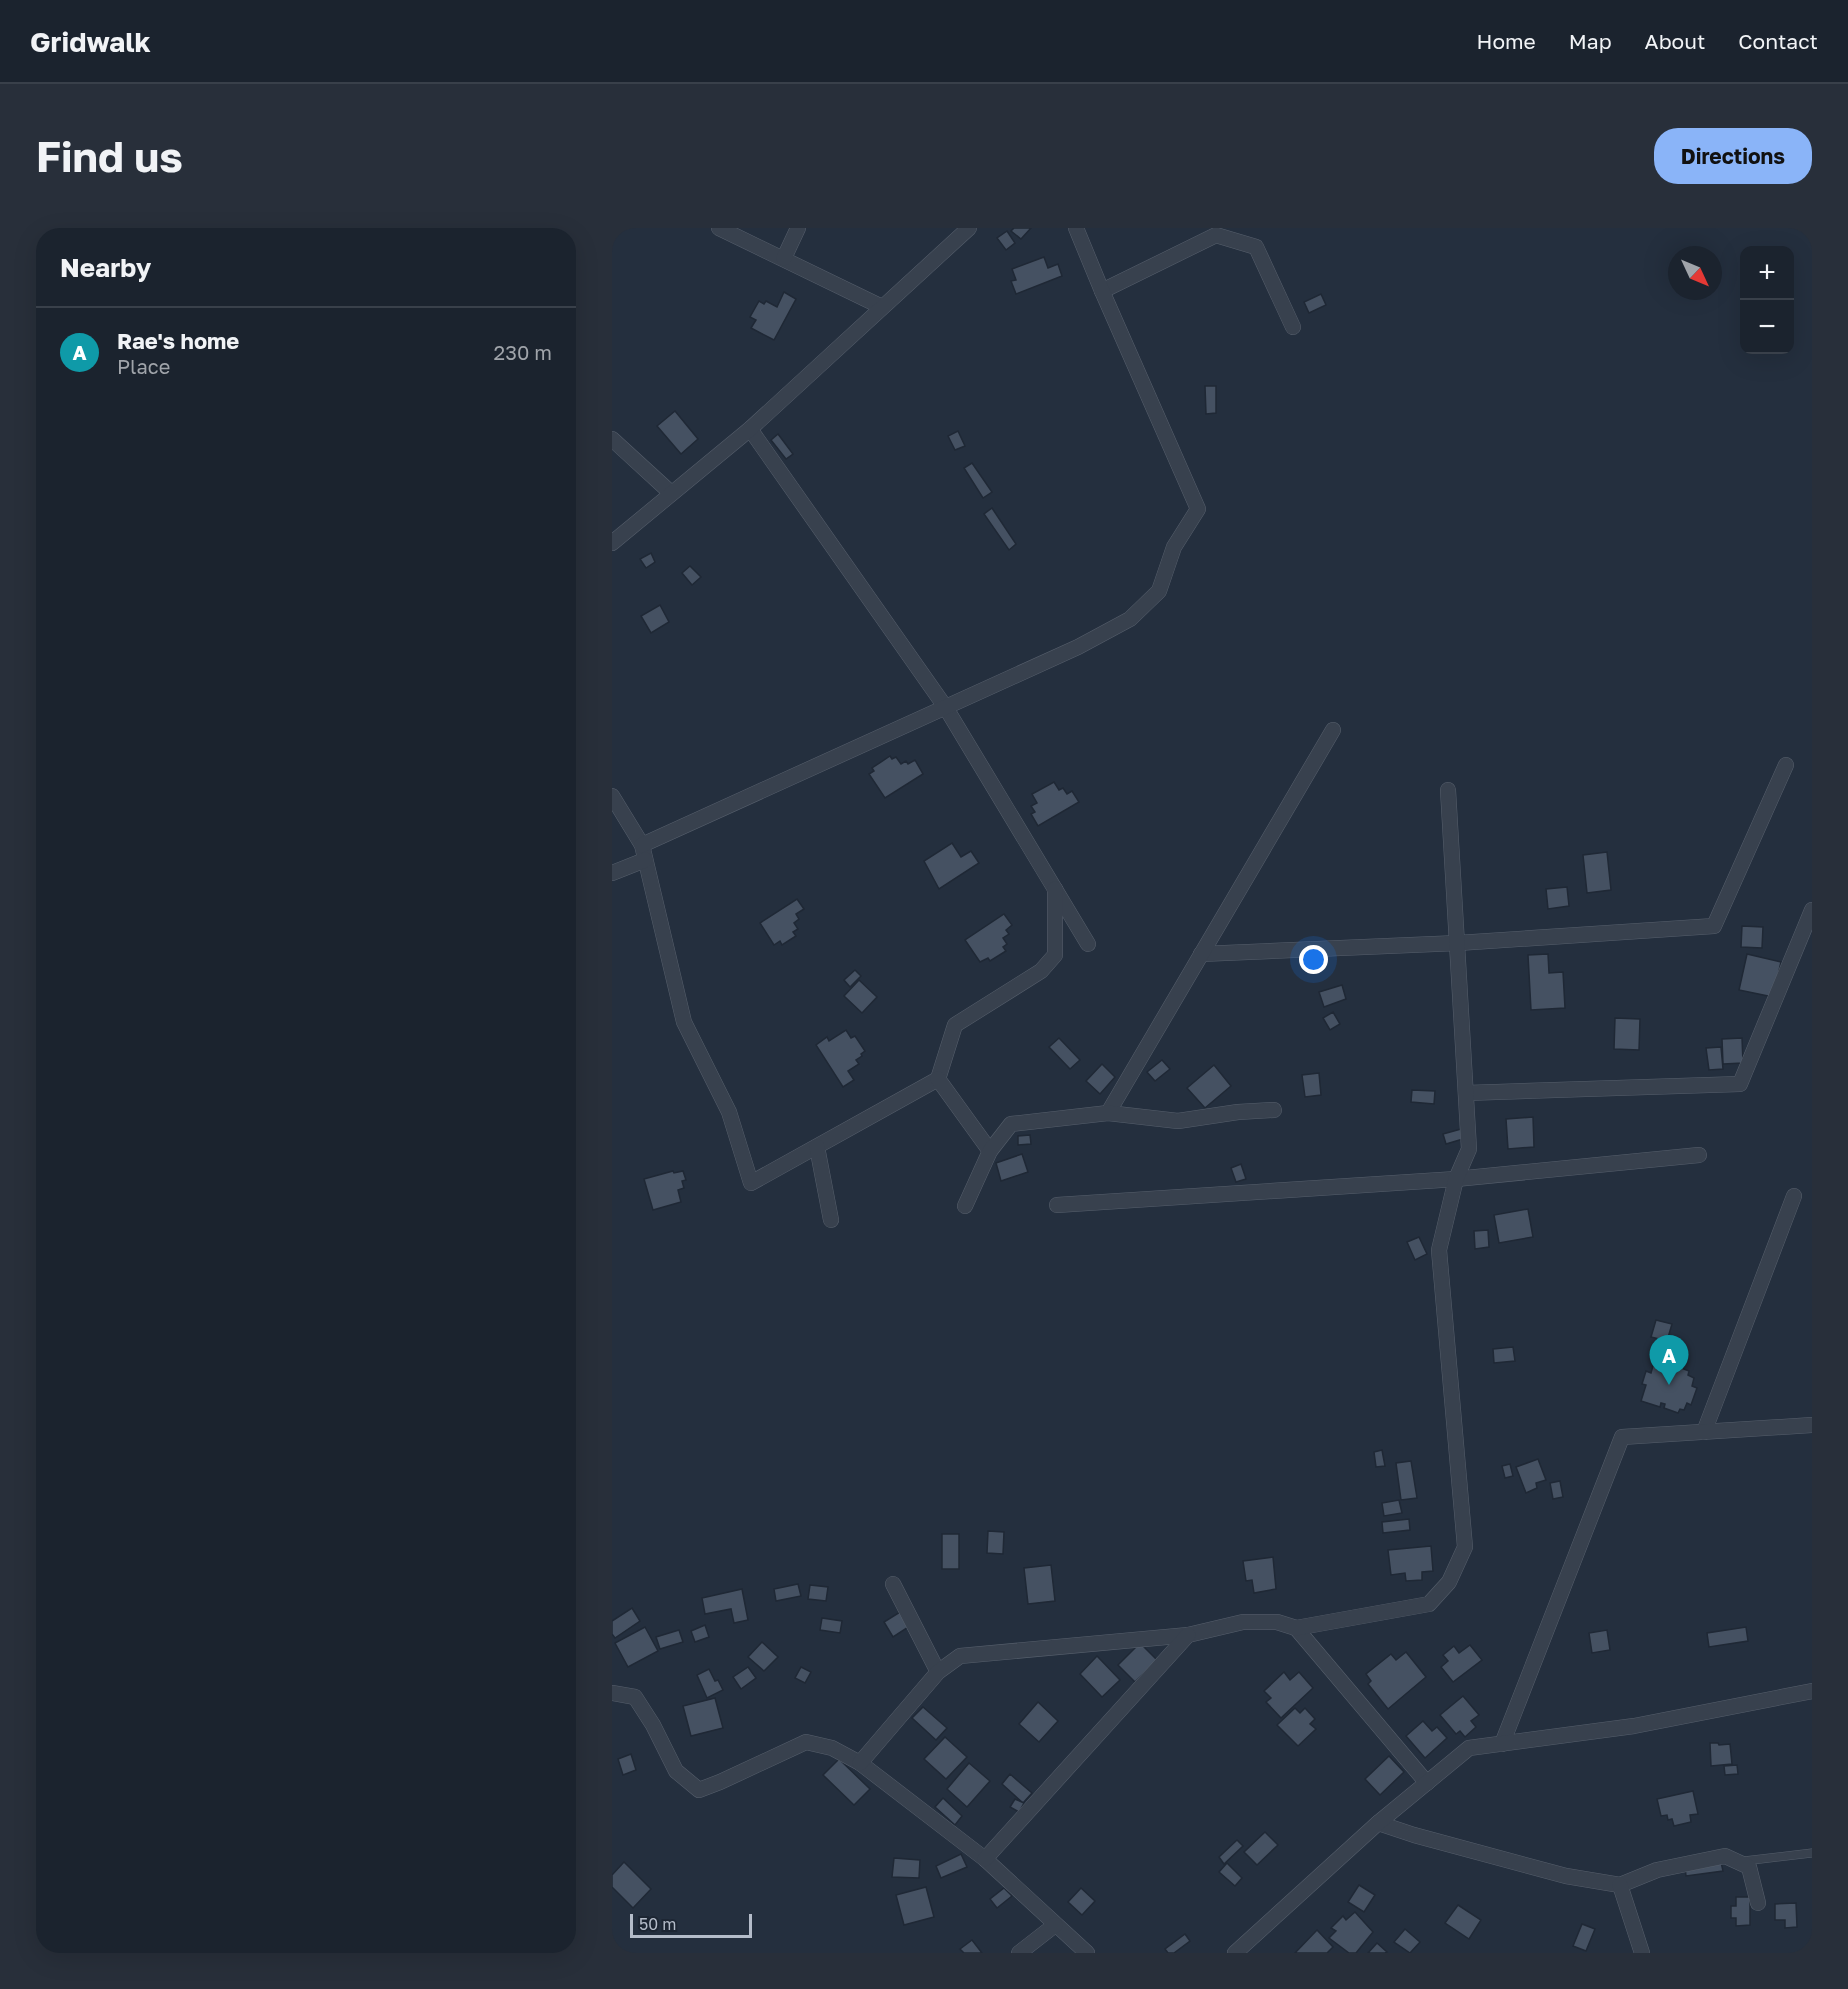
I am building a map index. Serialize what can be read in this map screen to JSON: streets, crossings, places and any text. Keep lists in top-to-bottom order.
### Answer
{
  "scale_bar": "50 m",
  "north": "bottom right",
  "page": {
    "header": "Gridwalk",
    "nav": [
      "Home",
      "Map",
      "About",
      "Contact"
    ],
    "buttons": "Directions",
    "title": "Find us",
    "heading": "Nearby",
    "map_buttons": ["+", "−"],
    "list": [
      {
        "mark": "A",
        "name": "Rae's home",
        "note": "Place",
        "value": "230 m"
      }
    ],
    "pins": "A",
    "scale": "50 m"
  }
}
